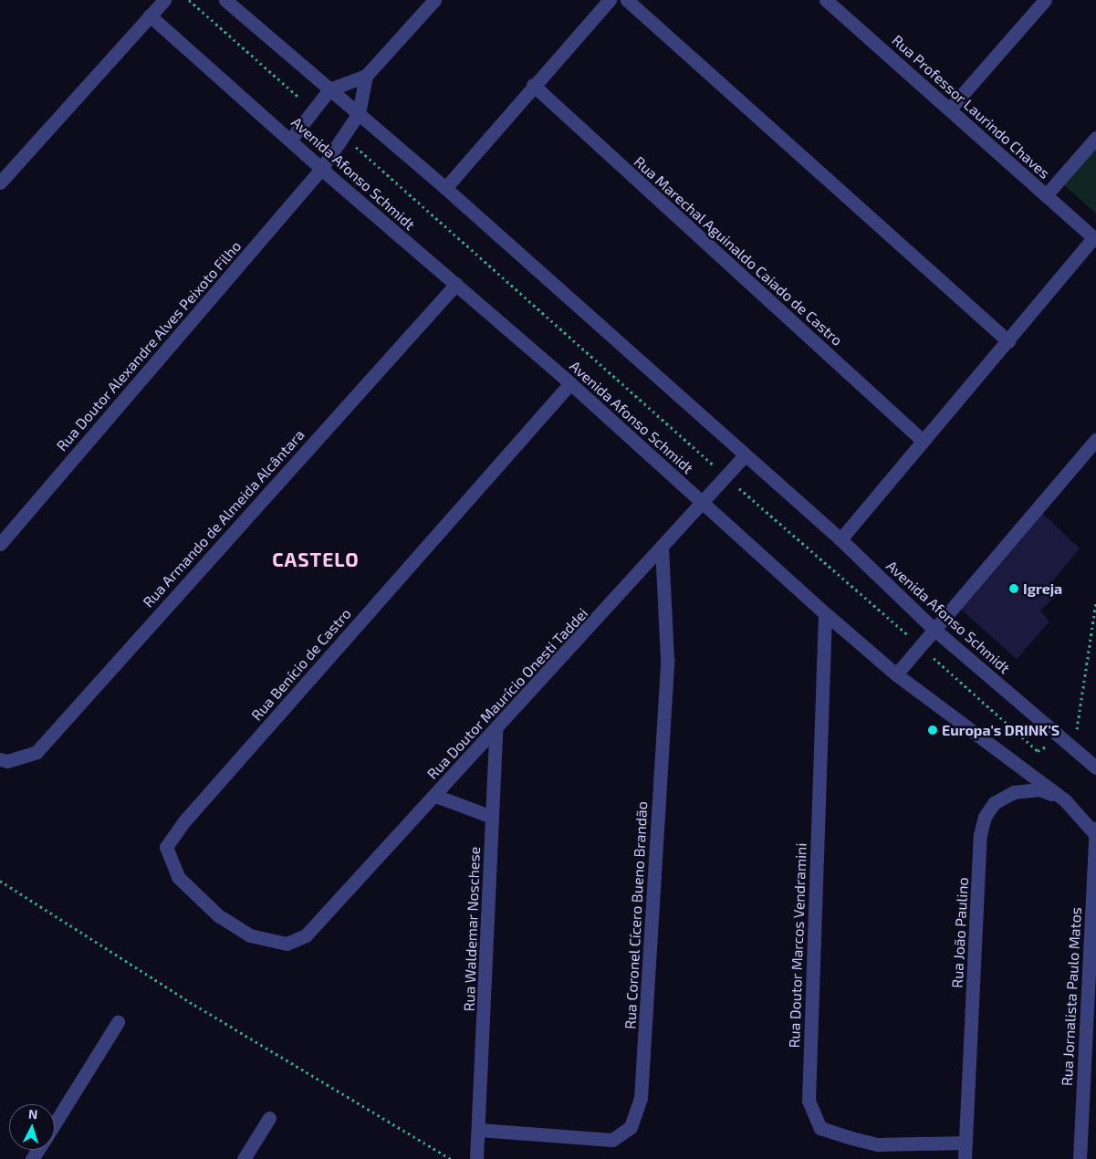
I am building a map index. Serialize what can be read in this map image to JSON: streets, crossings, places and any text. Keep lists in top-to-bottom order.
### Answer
{
  "streets": {
    "street": [
      "Rua Professor Laurindo Chaves",
      "Avenida Afonso Schmidt",
      "Rua Marechal Aguinaldo Caiado de Castro",
      "Rua Doutor Alexandre Alves Peixoto Filho",
      "Rua Armando de Almeida Alcântara",
      "Rua Benício de Castro",
      "Rua Doutor Maurício Onesti Taddei",
      "Rua Coronel Cícero Bueno Brandão",
      "Rua Waldemar Noschese",
      "Rua João Paulino",
      "Rua Doutor Marcos Vendramini",
      "Rua Jornalista Paulo Matos"
    ]
  },
  "crossings": [
    ["Avenida Afonso Schmidt", "Rua Doutor Alexandre Alves Peixoto Filho"],
    ["Avenida Afonso Schmidt", "Rua Armando de Almeida Alcântara"],
    ["Avenida Afonso Schmidt", "Rua Benício de Castro"],
    ["Avenida Afonso Schmidt", "Rua Doutor Maurício Onesti Taddei"],
    ["Avenida Afonso Schmidt", "Rua João Paulino"],
    ["Avenida Afonso Schmidt", "Rua Doutor Marcos Vendramini"],
    ["Avenida Afonso Schmidt", "Rua Jornalista Paulo Matos"],
    ["Rua Benício de Castro", "Rua Doutor Maurício Onesti Taddei"],
    ["Rua Doutor Maurício Onesti Taddei", "Rua Coronel Cícero Bueno Brandão"],
    ["Rua Doutor Maurício Onesti Taddei", "Rua Waldemar Noschese"],
    ["Rua Coronel Cícero Bueno Brandão", "Rua Waldemar Noschese"],
    ["Rua João Paulino", "Rua Doutor Marcos Vendramini"]
  ],
  "districts": ["CASTELO"],
  "places": ["Igreja", "Europa's DRINK'S"],
  "north": "top"
}
